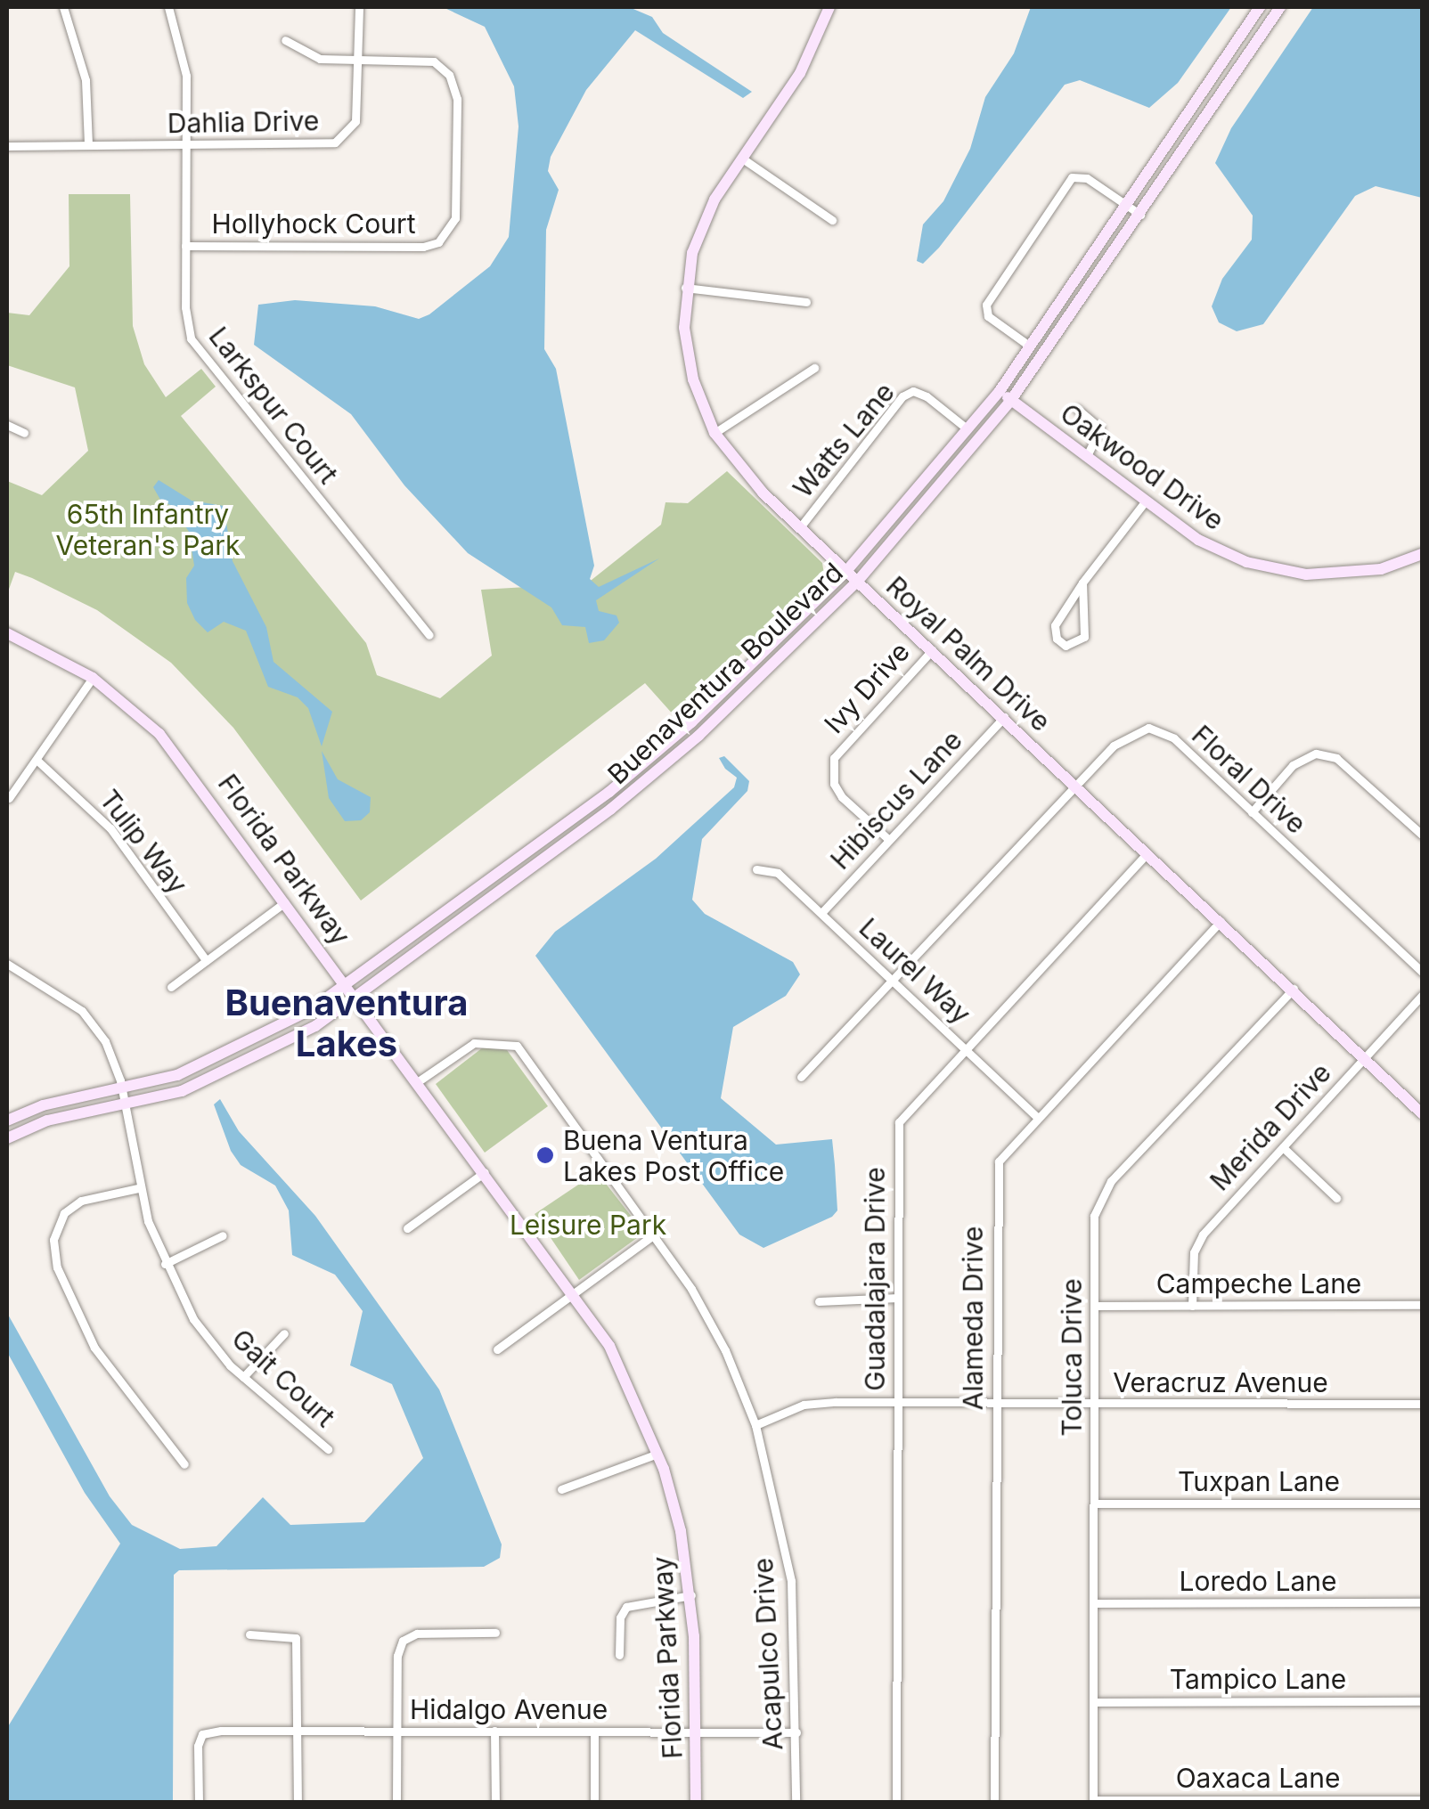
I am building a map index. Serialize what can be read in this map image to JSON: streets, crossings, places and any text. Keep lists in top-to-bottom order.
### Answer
{
  "streets": {
    "main road": [
      "Oakwood Drive",
      "Royal Palm Drive",
      "Buenaventura Boulevard",
      "Florida Parkway"
    ],
    "street": [
      "Dahlia Drive",
      "Hollyhock Court",
      "Larkspur Court",
      "Watts Lane",
      "Ivy Drive",
      "Floral Drive",
      "Hibiscus Lane",
      "Tulip Way",
      "Laurel Way",
      "Merida Drive",
      "Guadalajara Drive",
      "Campeche Lane",
      "Alameda Drive",
      "Toluca Drive",
      "Gait Court",
      "Veracruz Avenue",
      "Tuxpan Lane",
      "Loredo Lane",
      "Acapulco Drive",
      "Tampico Lane",
      "Hidalgo Avenue",
      "Oaxaca Lane"
    ]
  },
  "crossings": [
    ["Dahlia Drive", "Hollyhock Court"],
    ["Dahlia Drive", "Larkspur Court"],
    ["Hollyhock Court", "Larkspur Court"],
    ["Watts Lane", "Royal Palm Drive"],
    ["Watts Lane", "Buenaventura Boulevard"],
    ["Oakwood Drive", "Buenaventura Boulevard"],
    ["Royal Palm Drive", "Buenaventura Boulevard"],
    ["Royal Palm Drive", "Ivy Drive"],
    ["Royal Palm Drive", "Floral Drive"],
    ["Royal Palm Drive", "Hibiscus Lane"],
    ["Royal Palm Drive", "Merida Drive"],
    ["Royal Palm Drive", "Guadalajara Drive"],
    ["Royal Palm Drive", "Alameda Drive"],
    ["Royal Palm Drive", "Toluca Drive"],
    ["Buenaventura Boulevard", "Florida Parkway"],
    ["Buenaventura Boulevard", "Gait Court"],
    ["Ivy Drive", "Hibiscus Lane"],
    ["Floral Drive", "Laurel Way"],
    ["Hibiscus Lane", "Laurel Way"],
    ["Florida Parkway", "Acapulco Drive"],
    ["Florida Parkway", "Hidalgo Avenue"],
    ["Laurel Way", "Guadalajara Drive"],
    ["Laurel Way", "Alameda Drive"],
    ["Merida Drive", "Campeche Lane"],
    ["Guadalajara Drive", "Veracruz Avenue"],
    ["Campeche Lane", "Toluca Drive"],
    ["Alameda Drive", "Veracruz Avenue"],
    ["Toluca Drive", "Veracruz Avenue"],
    ["Toluca Drive", "Tuxpan Lane"],
    ["Toluca Drive", "Loredo Lane"],
    ["Toluca Drive", "Tampico Lane"],
    ["Toluca Drive", "Oaxaca Lane"],
    ["Veracruz Avenue", "Acapulco Drive"],
    ["Acapulco Drive", "Hidalgo Avenue"]
  ],
  "districts": ["Buenaventura Lakes"],
  "parks": ["65th Infantry Veteran's Park", "Leisure Park"],
  "places": ["Buena Ventura Lakes Post Office"]
}
